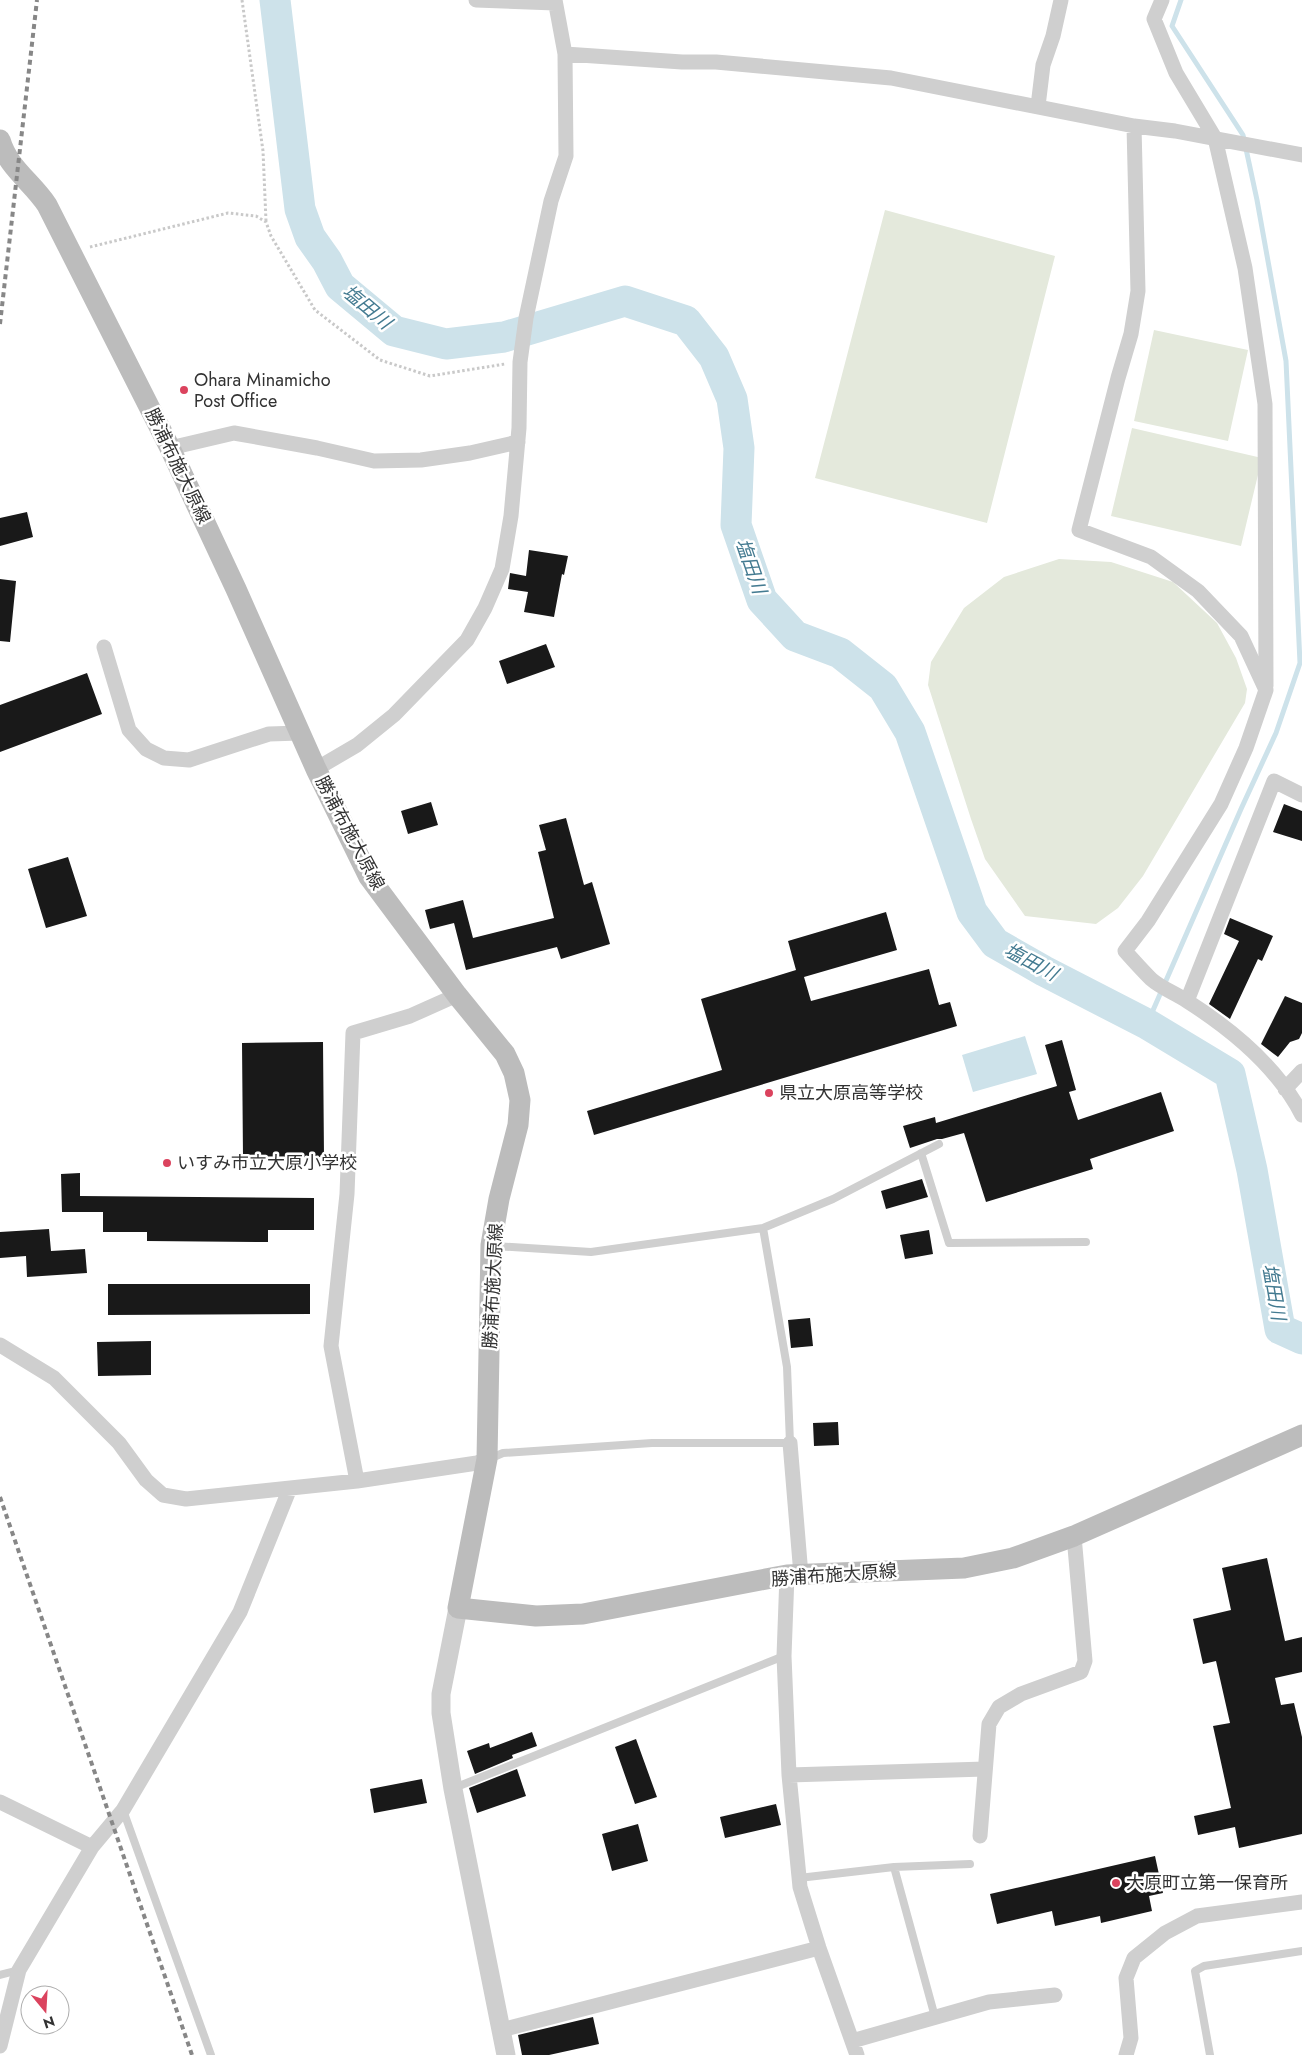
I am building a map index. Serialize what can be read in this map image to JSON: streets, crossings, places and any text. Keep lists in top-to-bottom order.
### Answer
{
  "streets": {
    "main road": ["勝浦布施大原線"]
  },
  "water": ["塩田川"],
  "places": [
    "Ohara Minamicho Post Office",
    "県立大原高等学校",
    "いすみ市立大原小学校",
    "大原町立第一保育所"
  ],
  "north": "bottom"
}
